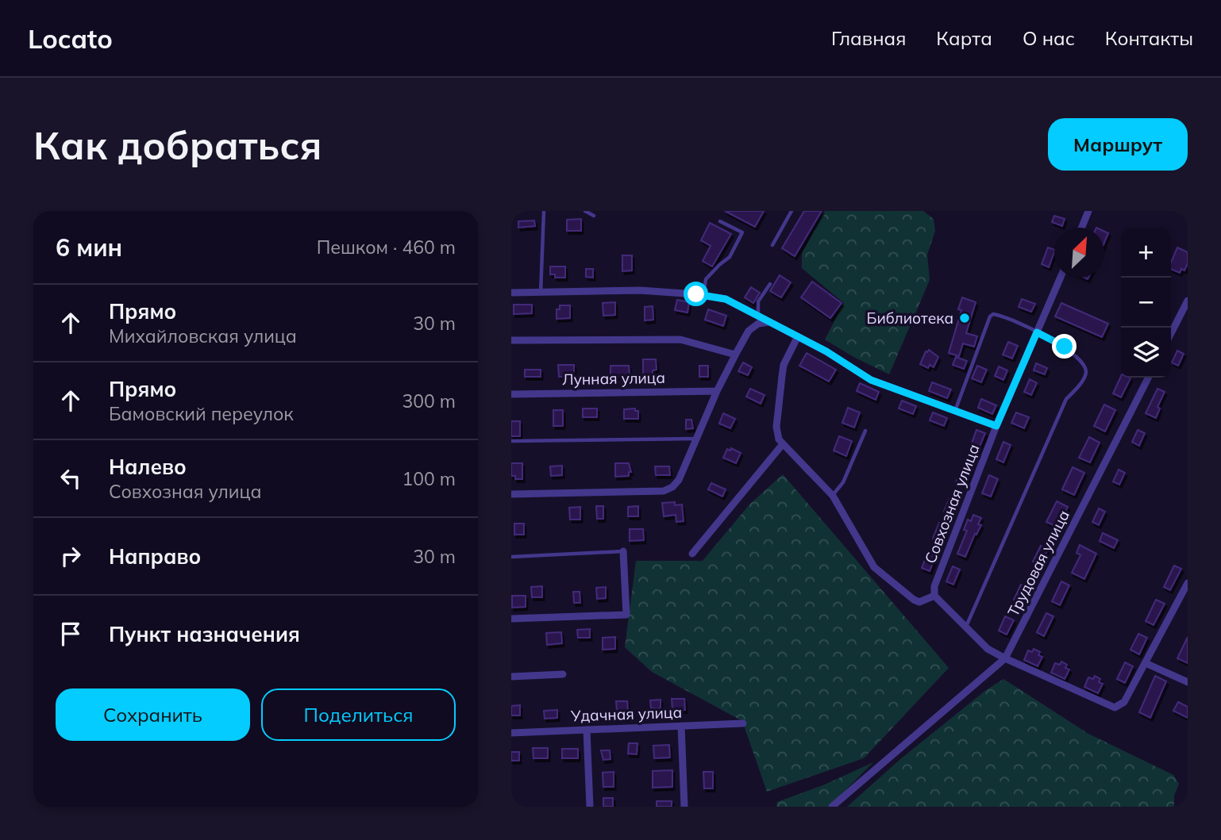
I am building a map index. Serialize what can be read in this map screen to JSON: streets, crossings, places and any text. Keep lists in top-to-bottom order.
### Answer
{
  "streets": {
    "street": [
      "Лунная улица",
      "Совхозная улица",
      "Трудовая улица",
      "Удачная улица"
    ]
  },
  "places": ["Библиотека"],
  "north": "top right",
  "page": {
    "header": "Locato",
    "nav": [
      "Главная",
      "Карта",
      "О нас",
      "Контакты"
    ],
    "buttons": [
      "Маршрут",
      ["Сохранить", "Поделиться"]
    ],
    "title": "Как добраться",
    "heading": ["6 мин", "Пешком · 460 m"],
    "map_buttons": ["+", "−"],
    "list": [
      ["Прямо", "Михайловская улица", "30 m"],
      ["Прямо", "Бамовский переулок", "300 m"],
      ["Налево", "Совхозная улица", "100 m"],
      ["Направо", "30 m"],
      "Пункт назначения"
    ]
  }
}
